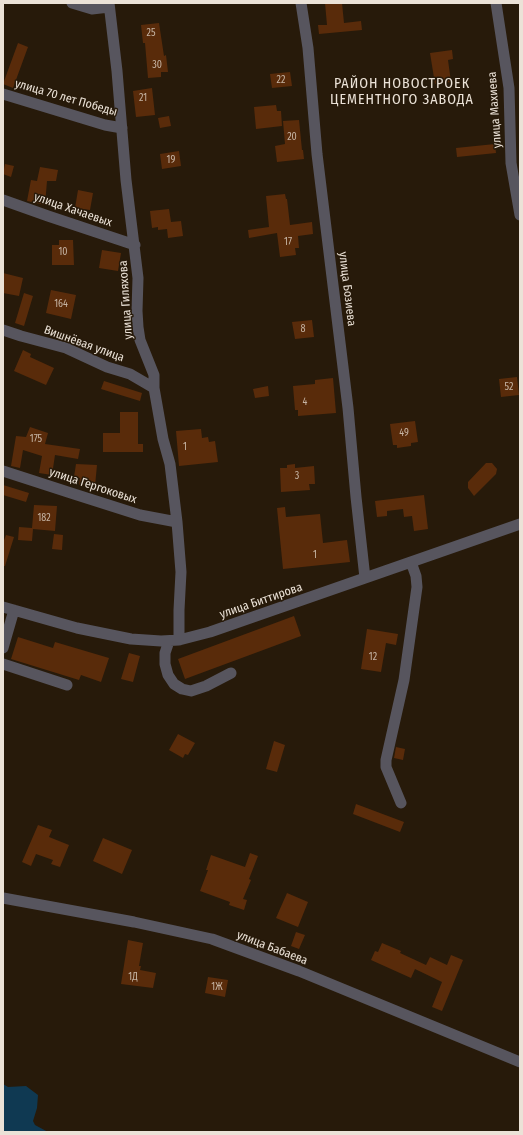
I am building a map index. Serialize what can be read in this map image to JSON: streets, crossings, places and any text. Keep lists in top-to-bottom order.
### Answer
{
  "streets": {
    "street": [
      "улица 70 лет Победы",
      "улица Махиева",
      "улица Хачаевых",
      "улица Бозиева",
      "улица Гиляхова",
      "Вишнёвая улица",
      "улица Гергоковых",
      "улица Биттирова",
      "улица Бабаева"
    ]
  },
  "crossings": [
    ["улица 70 лет Победы", "улица Гиляхова"],
    ["улица Хачаевых", "улица Гиляхова"],
    ["улица Бозиева", "улица Биттирова"],
    ["улица Гиляхова", "Вишнёвая улица"],
    ["улица Гиляхова", "улица Гергоковых"],
    ["улица Гиляхова", "улица Биттирова"]
  ],
  "districts": ["РАЙОН НОВОСТРОЕК ЦЕМЕНТНОГО ЗАВОДА"],
  "house_numbers": [
    "25",
    "30",
    "22",
    "21",
    "20",
    "19",
    "17",
    "10",
    "164",
    "8",
    "52",
    "4",
    "49",
    "175",
    "1",
    "3",
    "182",
    "1",
    "12",
    "1Д",
    "1Ж"
  ]
}
